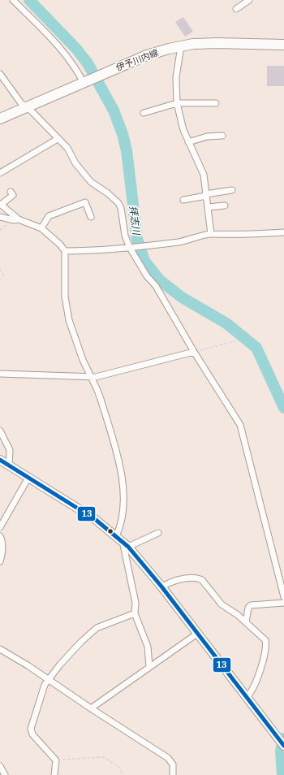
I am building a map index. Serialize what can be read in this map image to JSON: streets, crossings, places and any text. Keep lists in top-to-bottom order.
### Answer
{
  "streets": {
    "main road": ["伊予川内線"]
  },
  "water": ["拝志川"],
  "lines": ["transit line 13"]
}
